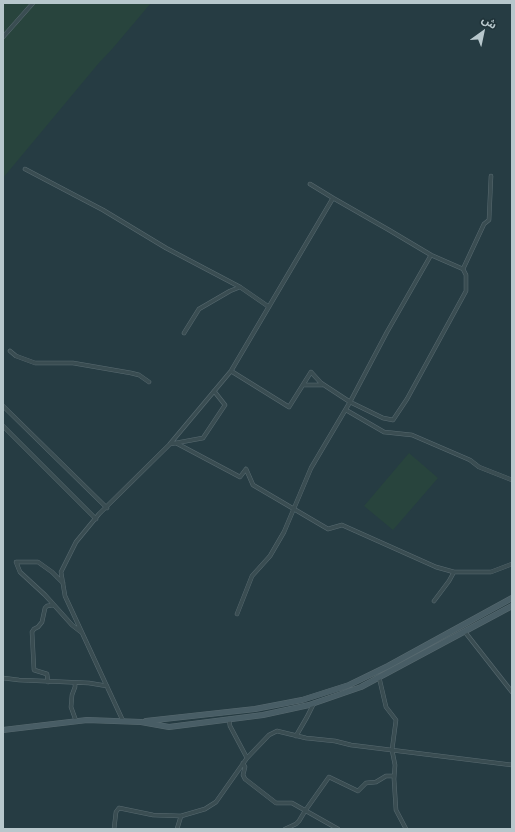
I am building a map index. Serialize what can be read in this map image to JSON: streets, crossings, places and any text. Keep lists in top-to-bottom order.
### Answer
{
  "north": "top right"
}
